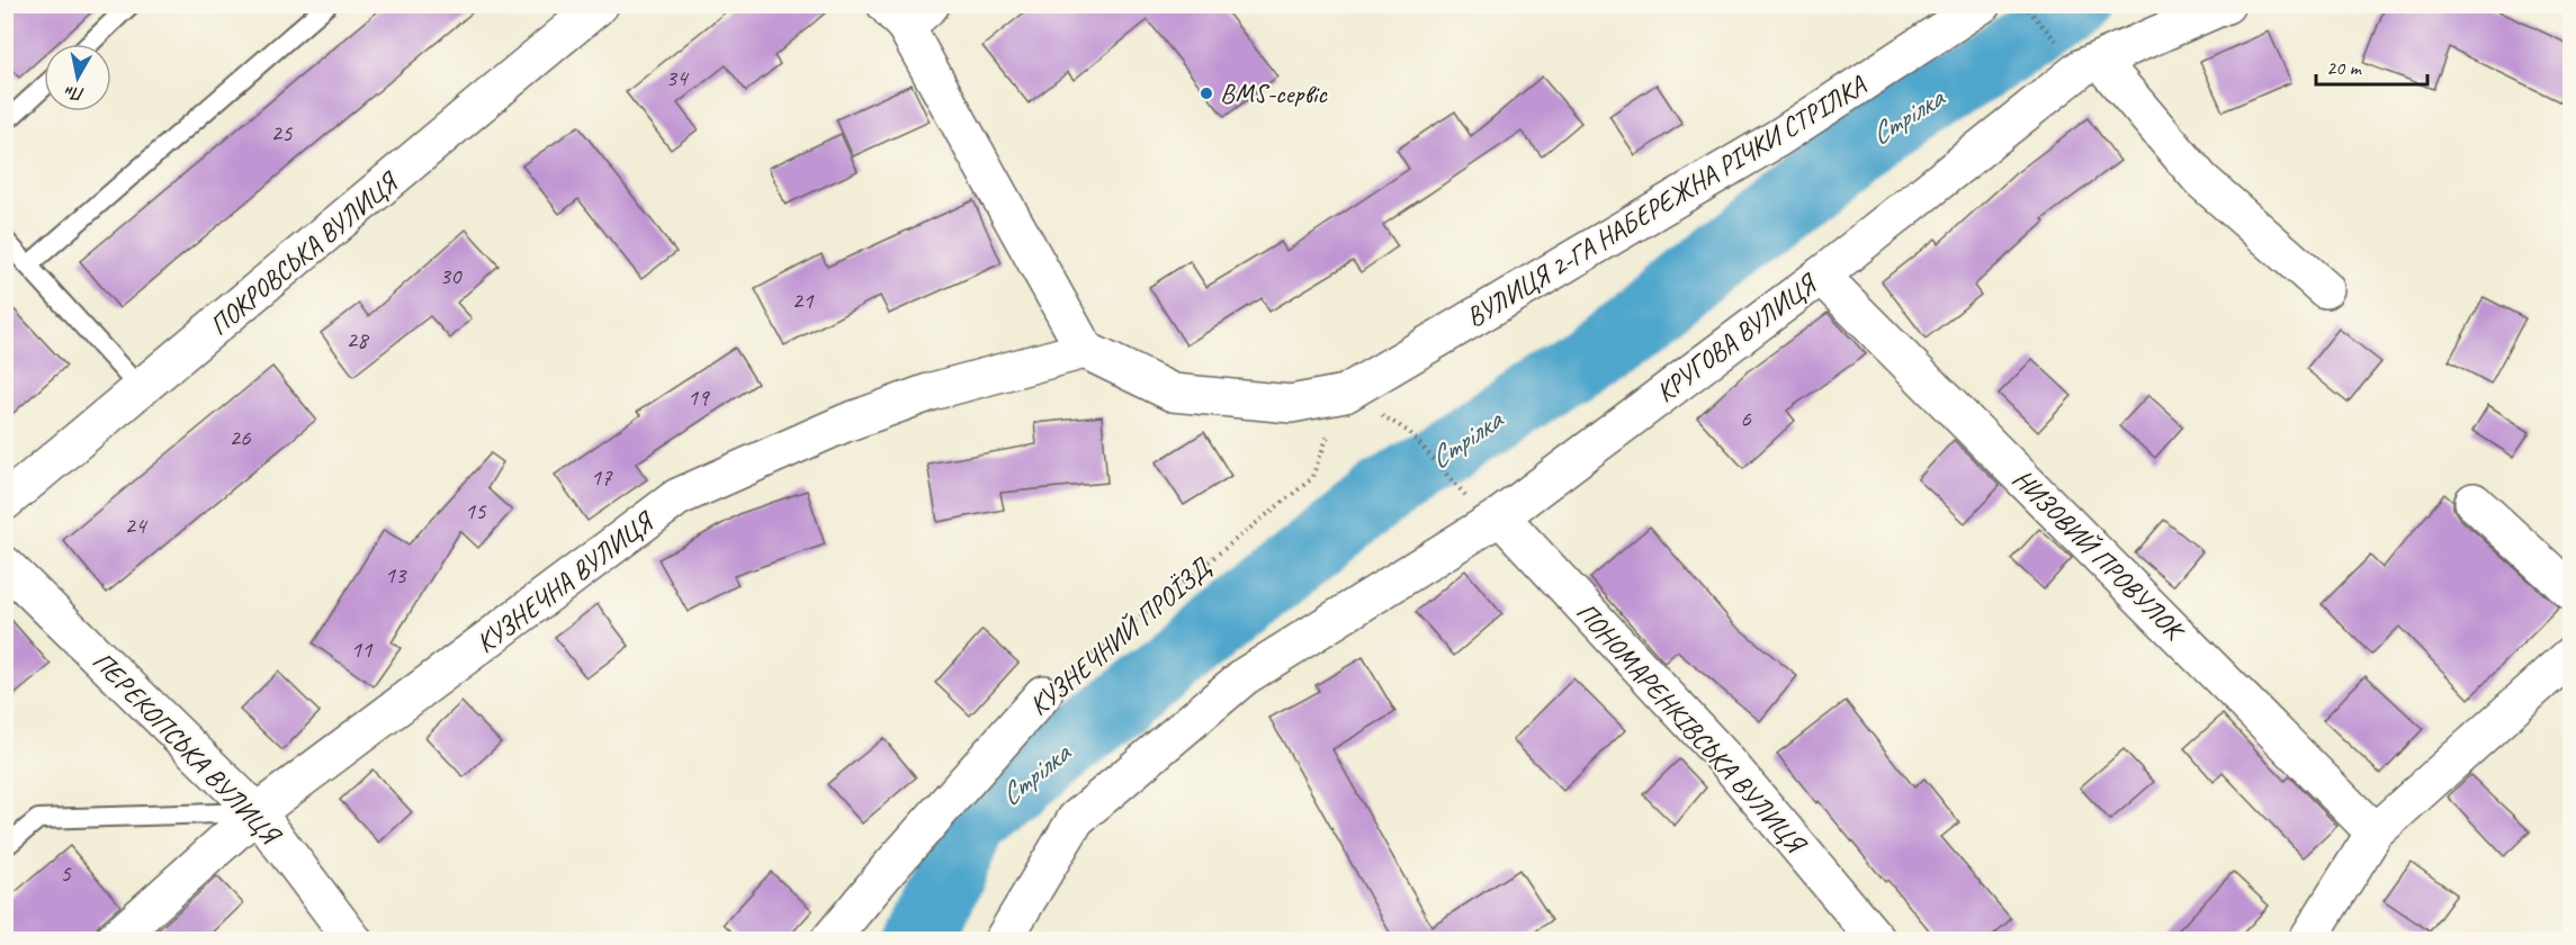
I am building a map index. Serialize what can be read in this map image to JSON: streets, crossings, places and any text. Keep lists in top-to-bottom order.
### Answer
{
  "streets": {
    "street": [
      "ВУЛИЦЯ 2-ГА НАБЕРЕЖНА РІЧКИ СТРІЛКА",
      "ПОКРОВСЬКА ВУЛИЦЯ",
      "КРУГОВА ВУЛИЦЯ",
      "НИЗОВИЙ ПРОВУЛОК",
      "КУЗНЕЧНА ВУЛИЦЯ",
      "КУЗНЕЧНИЙ ПРОЇЗД",
      "ПОНОМАРЕНКІВСЬКА ВУЛИЦЯ",
      "ПЕРЕКОПСЬКА ВУЛИЦЯ"
    ]
  },
  "crossings": [
    ["ВУЛИЦЯ 2-ГА НАБЕРЕЖНА РІЧКИ СТРІЛКА", "КУЗНЕЧНА ВУЛИЦЯ"],
    ["ВУЛИЦЯ 2-ГА НАБЕРЕЖНА РІЧКИ СТРІЛКА", "КУЗНЕЧНИЙ ПРОЇЗД"],
    ["КРУГОВА ВУЛИЦЯ", "НИЗОВИЙ ПРОВУЛОК"],
    ["КРУГОВА ВУЛИЦЯ", "ПОНОМАРЕНКІВСЬКА ВУЛИЦЯ"],
    ["КУЗНЕЧНА ВУЛИЦЯ", "ПЕРЕКОПСЬКА ВУЛИЦЯ"]
  ],
  "water": ["Стрілка"],
  "places": ["BMS-сервіс"],
  "house_numbers": [
    "34",
    "25",
    "30",
    "21",
    "28",
    "19",
    "6",
    "26",
    "17",
    "15",
    "24",
    "13",
    "11",
    "5"
  ],
  "scale_bar": "20 m",
  "north": "bottom"
}
